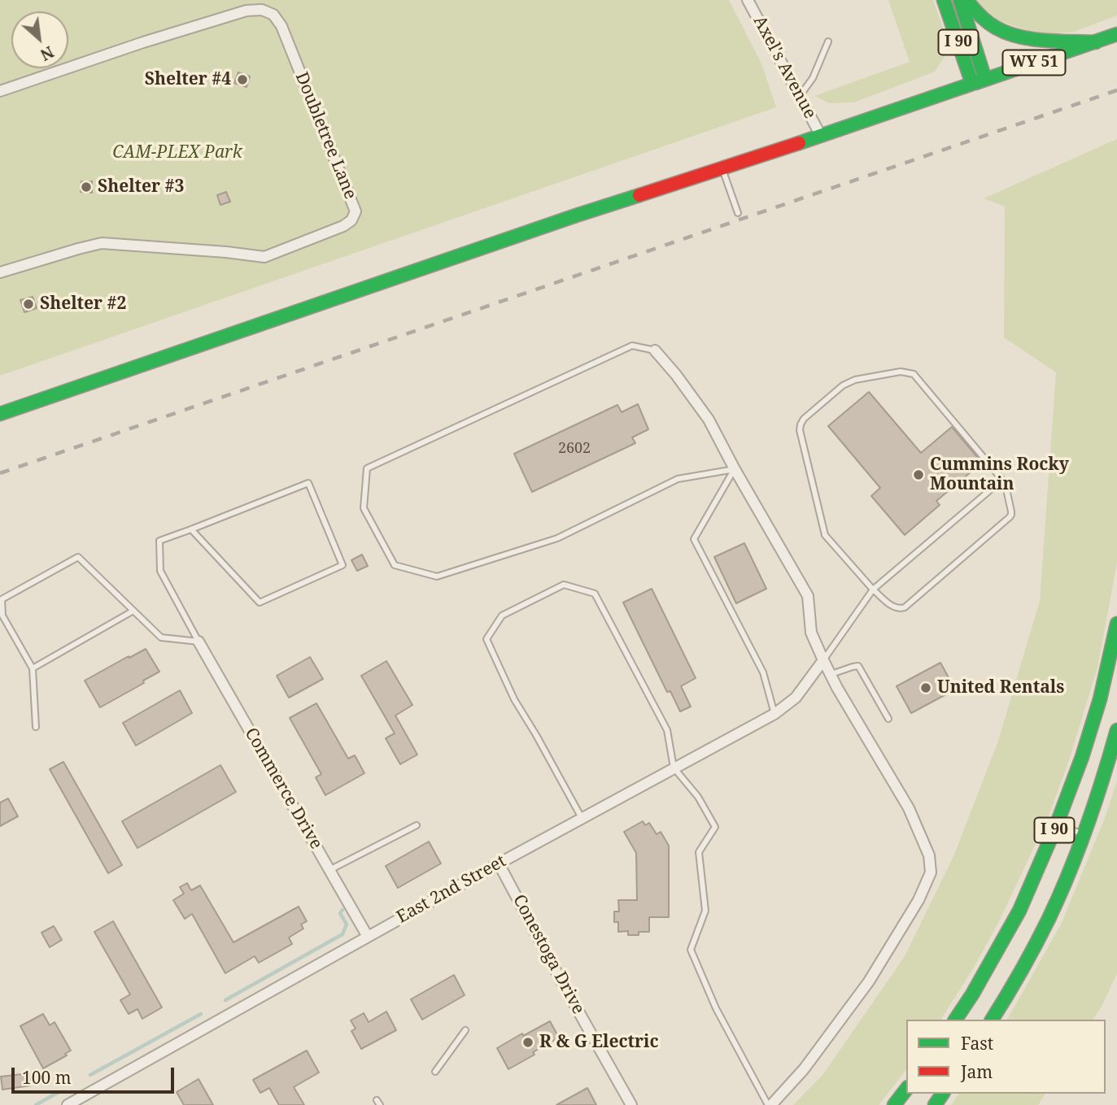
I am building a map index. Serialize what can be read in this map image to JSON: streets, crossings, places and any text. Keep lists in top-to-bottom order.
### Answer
{
  "streets": {
    "main road": ["I 90", "WY 51"],
    "street": [
      "Axel's Avenue",
      "Doubletree Lane",
      "Commerce Drive",
      "East 2nd Street",
      "Conestoga Drive"
    ]
  },
  "crossings": [
    ["I 90", "WY 51"],
    ["WY 51", "Axel's Avenue"],
    ["Commerce Drive", "East 2nd Street"],
    ["East 2nd Street", "Conestoga Drive"]
  ],
  "parks": ["CAM-PLEX Park"],
  "places": [
    "Shelter #4",
    "Shelter #3",
    "Shelter #2",
    "Cummins Rocky Mountain",
    "United Rentals",
    "R & G Electric"
  ],
  "house_numbers": ["2602"],
  "legend": ["Fast", "Jam"],
  "scale_bar": "100 m",
  "north": "bottom right"
}
